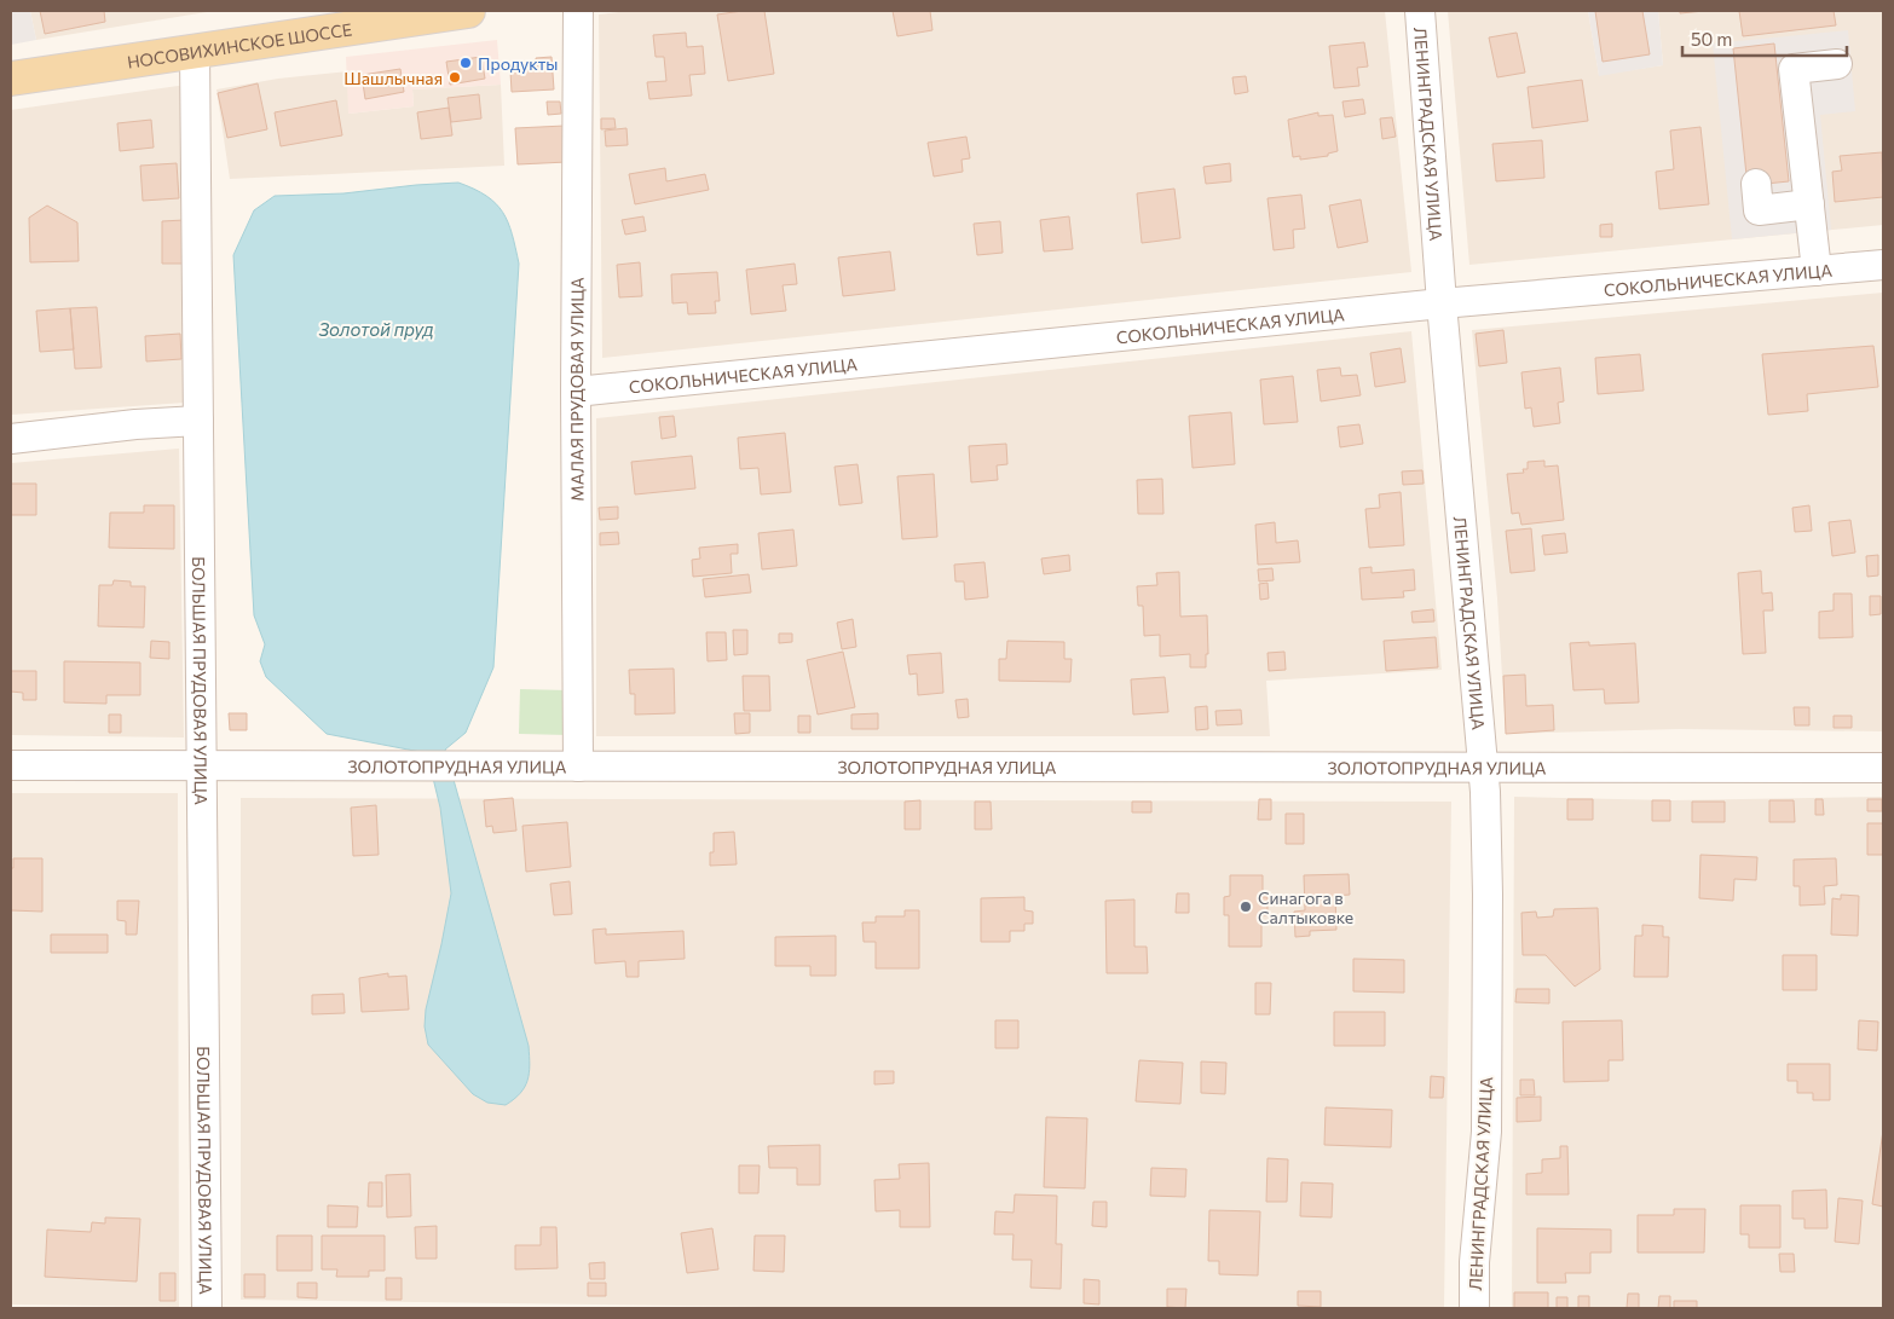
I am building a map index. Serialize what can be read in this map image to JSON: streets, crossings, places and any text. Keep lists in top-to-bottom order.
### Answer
{
  "streets": {
    "main road": ["НОСОВИХИНСКОЕ ШОССЕ"],
    "street": [
      "ЛЕНИНГРАДСКАЯ УЛИЦА",
      "СОКОЛЬНИЧЕСКАЯ УЛИЦА",
      "МАЛАЯ ПРУДОВАЯ УЛИЦА",
      "БОЛЬШАЯ ПРУДОВАЯ УЛИЦА",
      "ЗОЛОТОПРУДНАЯ УЛИЦА"
    ]
  },
  "crossings": [
    ["НОСОВИХИНСКОЕ ШОССЕ", "БОЛЬШАЯ ПРУДОВАЯ УЛИЦА"],
    ["ЛЕНИНГРАДСКАЯ УЛИЦА", "СОКОЛЬНИЧЕСКАЯ УЛИЦА"],
    ["ЛЕНИНГРАДСКАЯ УЛИЦА", "ЗОЛОТОПРУДНАЯ УЛИЦА"],
    ["СОКОЛЬНИЧЕСКАЯ УЛИЦА", "МАЛАЯ ПРУДОВАЯ УЛИЦА"],
    ["МАЛАЯ ПРУДОВАЯ УЛИЦА", "ЗОЛОТОПРУДНАЯ УЛИЦА"],
    ["БОЛЬШАЯ ПРУДОВАЯ УЛИЦА", "ЗОЛОТОПРУДНАЯ УЛИЦА"]
  ],
  "water": ["Золотой пруд"],
  "places": ["Продукты", "Шашлычная", "Синагога в Салтыковке"],
  "scale_bar": "50 m"
}
